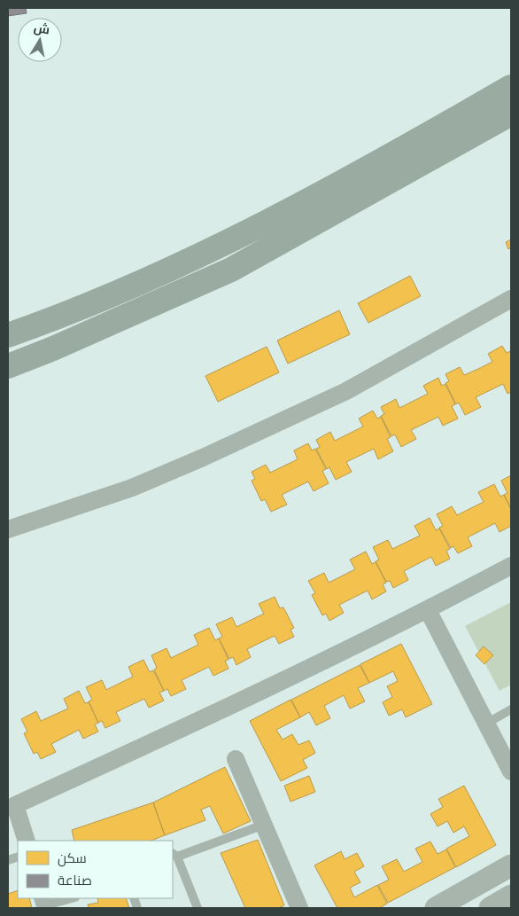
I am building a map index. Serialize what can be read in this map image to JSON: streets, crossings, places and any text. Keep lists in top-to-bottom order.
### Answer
{
  "legend": ["سكن", "صناعة"],
  "north": "top"
}
